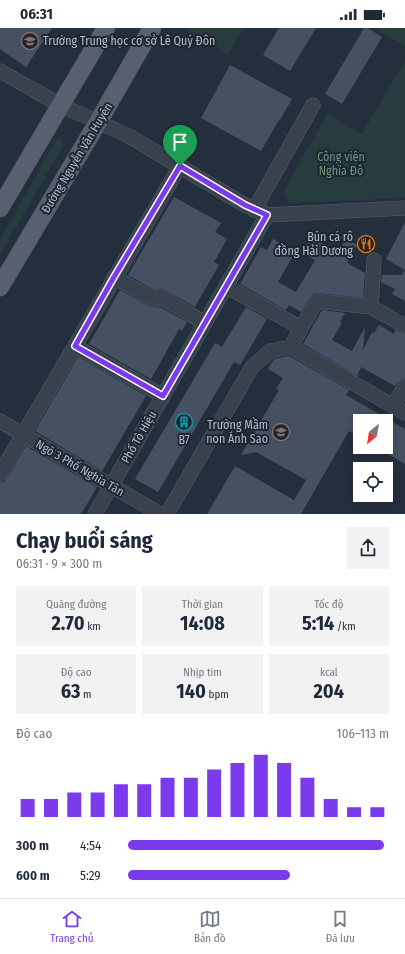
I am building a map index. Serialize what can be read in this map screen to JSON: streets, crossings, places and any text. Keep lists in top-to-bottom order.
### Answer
{
  "streets": {
    "main road": ["Đường Nguyễn Văn Huyên"],
    "street": ["Phố Tô Hiệu", "Ngõ 3 Phố Nghĩa Tân"]
  },
  "crossings": [
    ["Phố Tô Hiệu", "Ngõ 3 Phố Nghĩa Tân"]
  ],
  "parks": ["Công viên Nghĩa Đô"],
  "places": {
    "school or university": ["Trường Trung học cơ sở Lê Quý Đôn", "Trường Mầm non Ánh Sao"],
    "restaurant": ["Bún cá rô đồng Hải Dương"],
    "building": ["B7"]
  },
  "north": "bottom left",
  "page": {
    "status": "06:31",
    "heading": ["Chạy buổi sáng", "06:31 · 9 × 300 m"],
    "stats": [
      ["Quãng đường", "2.70 km"],
      ["Thời gian", "14:08"],
      ["Tốc độ", "5:14 /km"],
      ["Độ cao", "63 m"],
      ["Nhịp tim", "140 bpm"],
      ["kcal", "204"]
    ],
    "chart": ["Độ cao", "106–113 m"],
    "list": [
      {
        "name": "300 m",
        "note": "4:54"
      },
      {
        "name": "600 m",
        "note": "5:29"
      }
    ],
    "tabs": ["Trang chủ", "Bản đồ", "Đã lưu"]
  }
}
